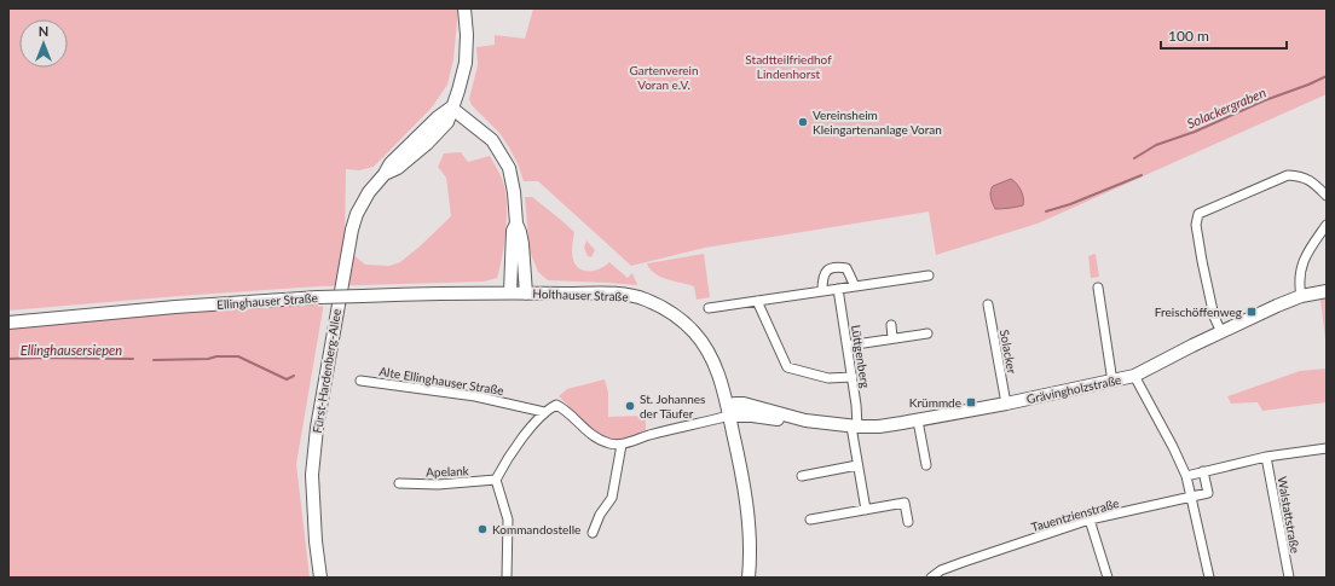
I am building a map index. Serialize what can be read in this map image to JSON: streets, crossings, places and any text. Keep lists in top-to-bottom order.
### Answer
{
  "streets": {
    "main road": [
      "Holthauser Straße",
      "Ellinghauser Straße",
      "Fürst-Hardenberg-Allee",
      "Grävingholzstraße"
    ],
    "street": [
      "Solacker",
      "Lüttgenberg",
      "Alte Ellinghauser Straße",
      "Apelank",
      "Tauentzienstraße",
      "Walstattstraße"
    ]
  },
  "crossings": [
    ["Holthauser Straße", "Ellinghauser Straße"],
    ["Holthauser Straße", "Fürst-Hardenberg-Allee"],
    ["Holthauser Straße", "Grävingholzstraße"],
    ["Solacker", "Grävingholzstraße"],
    ["Lüttgenberg", "Grävingholzstraße"]
  ],
  "water": ["Solackergraben", "Ellinghausersiepen"],
  "parks": ["Stadtteilfriedhof Lindenhorst", "Gartenverein Voran e.V."],
  "places": {
    "other": ["Vereinsheim Kleingartenanlage Voran", "St. Johannes der Täufer", "Kommandostelle"],
    "transit": ["Freischöffenweg", "Krümmde"]
  },
  "scale_bar": "100 m",
  "north": "top"
}
